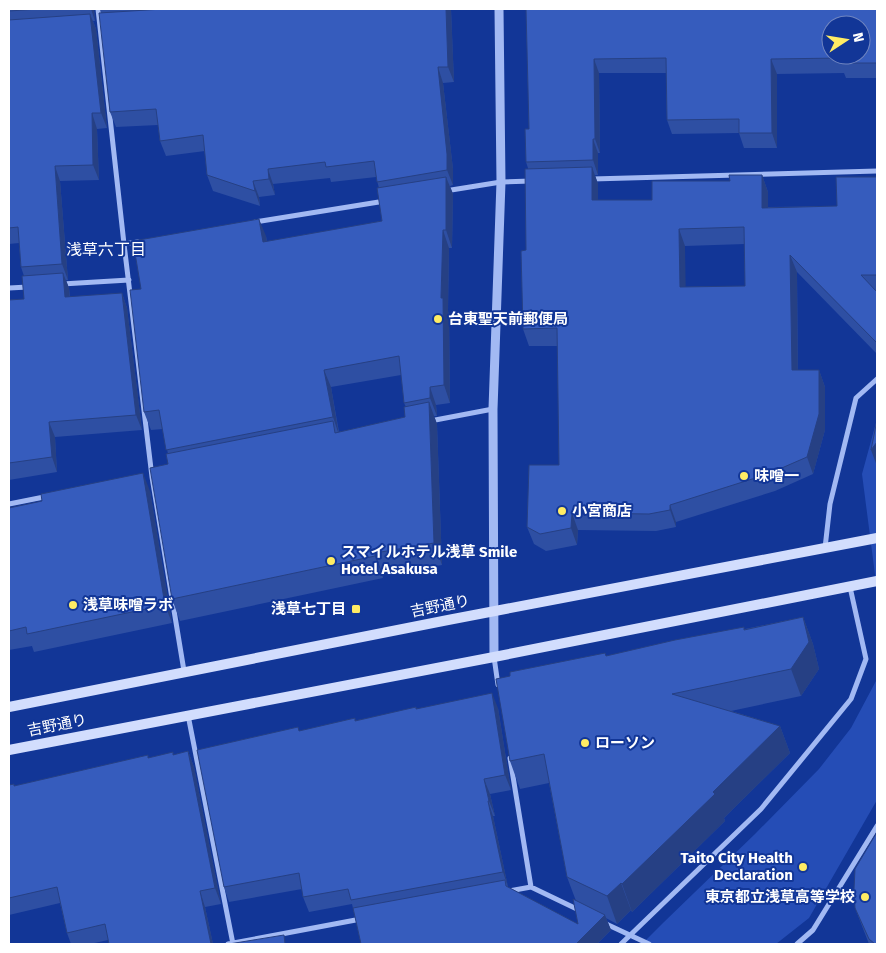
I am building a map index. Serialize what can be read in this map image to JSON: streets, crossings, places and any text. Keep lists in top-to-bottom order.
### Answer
{
  "streets": {
    "main road": ["吉野通り"]
  },
  "districts": ["浅草六丁目"],
  "places": {
    "other": [
      "台東聖天前郵便局",
      "味噌一",
      "小宮商店",
      "スマイルホテル浅草 Smile Hotel Asakusa",
      "浅草味噌ラボ",
      "ローソン",
      "Taito City Health Declaration",
      "東京都立浅草高等学校"
    ],
    "transit": ["浅草七丁目"]
  },
  "north": "right"
}
